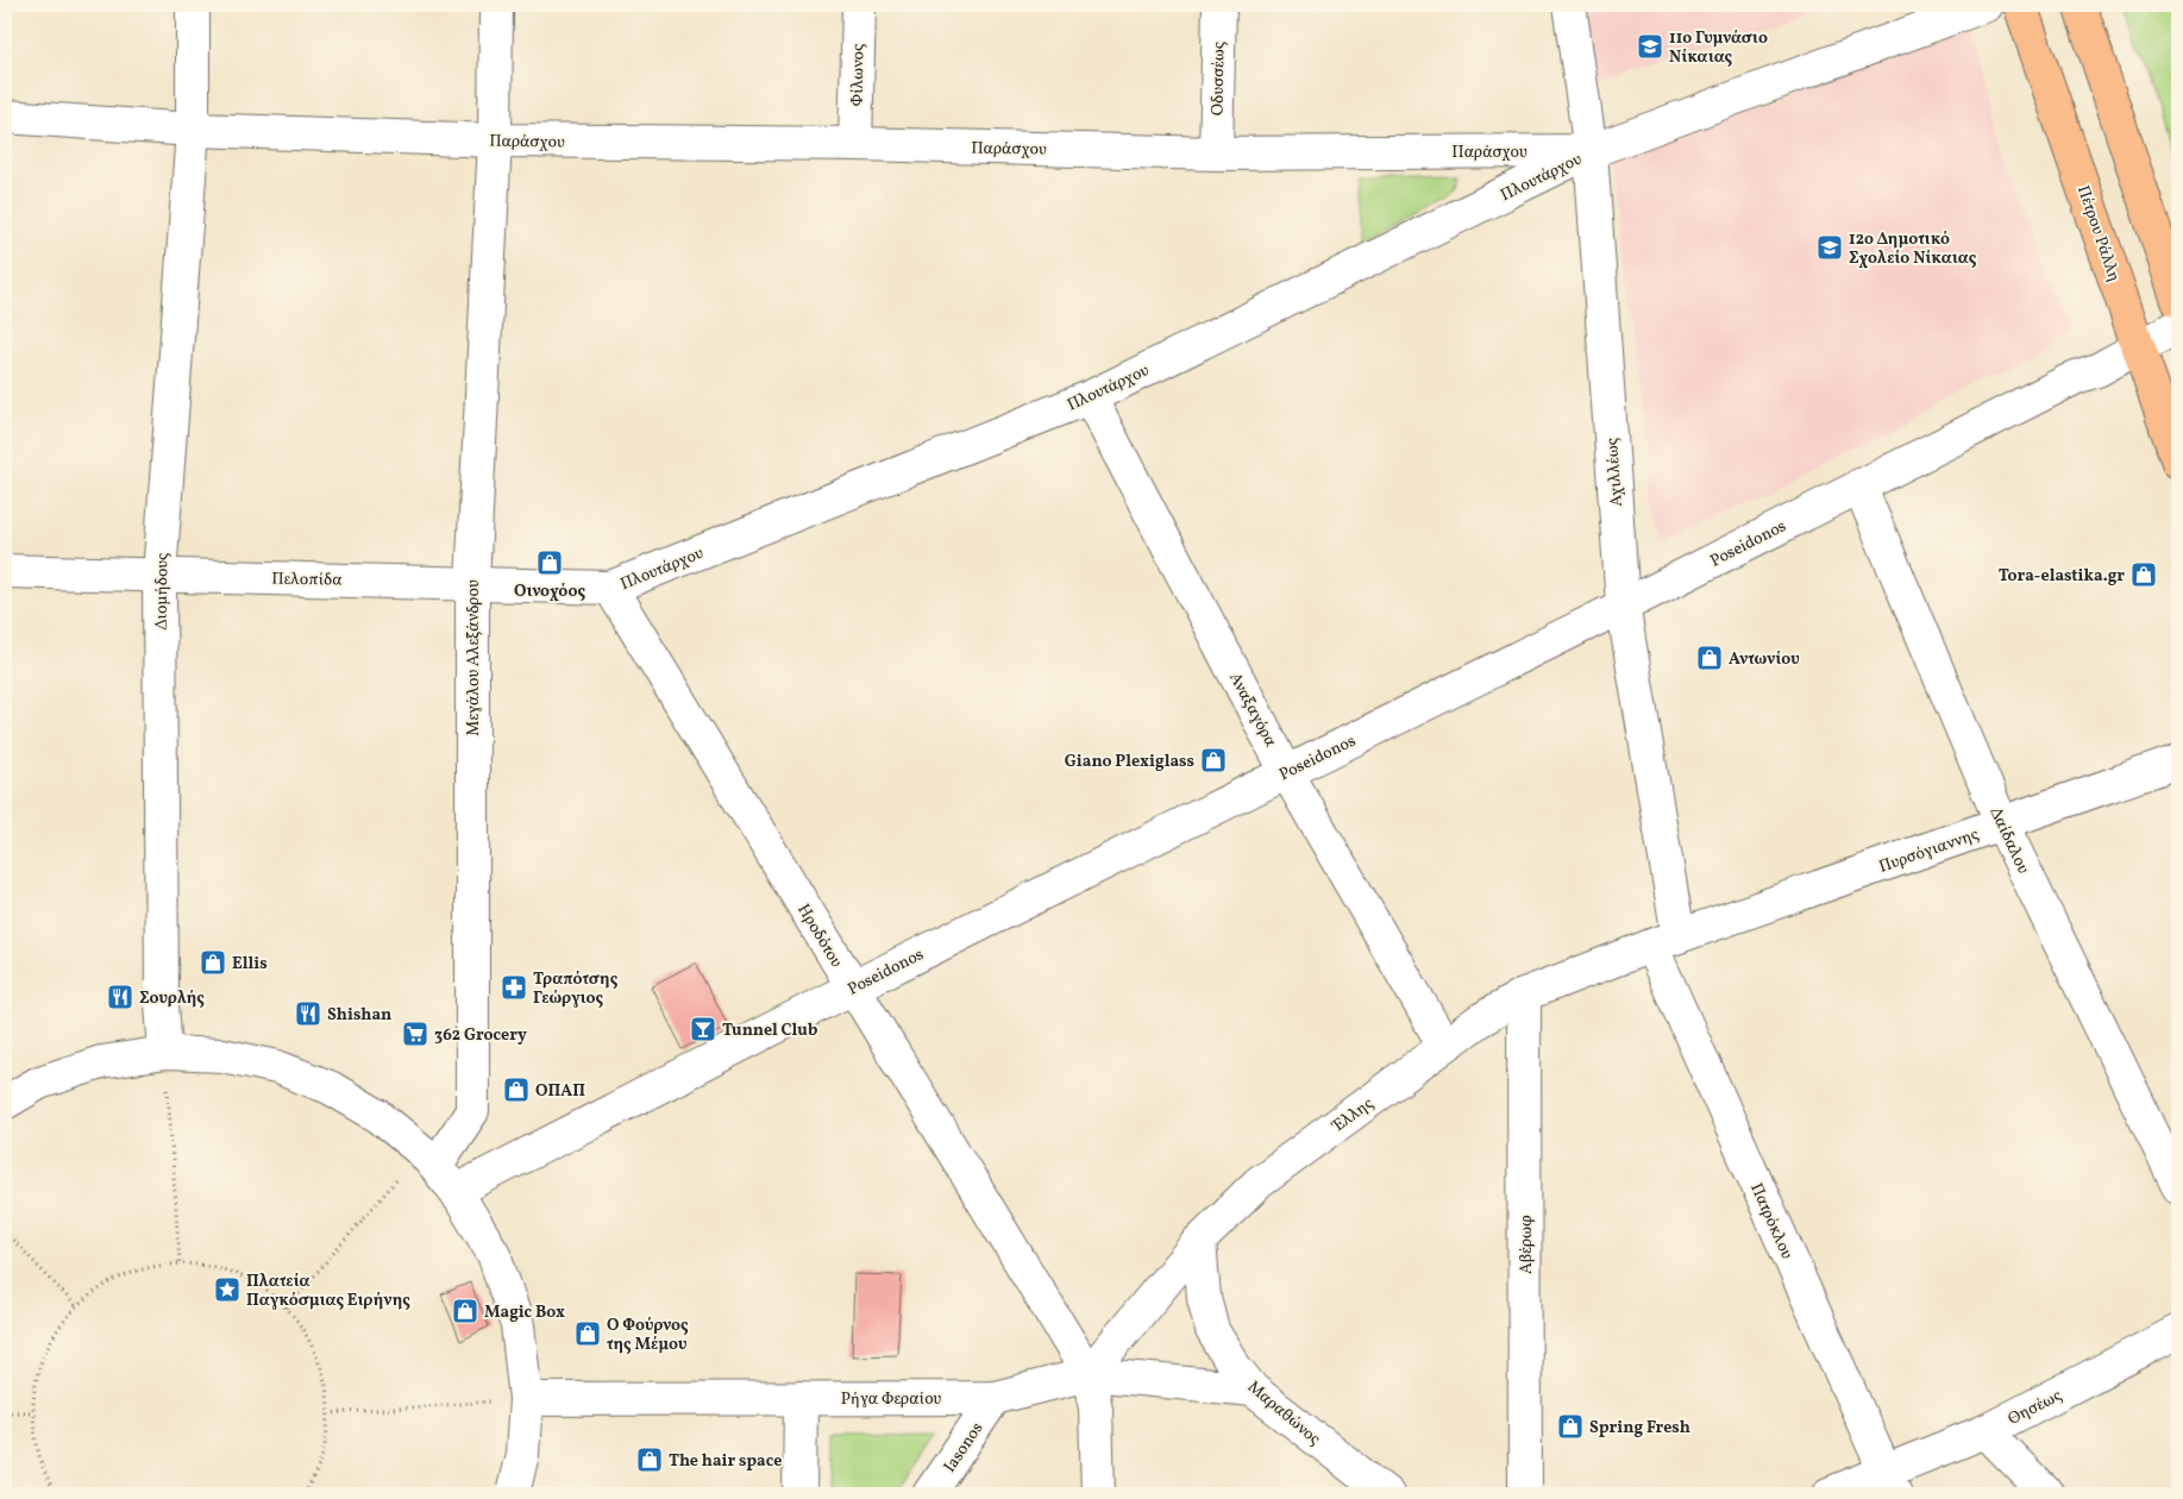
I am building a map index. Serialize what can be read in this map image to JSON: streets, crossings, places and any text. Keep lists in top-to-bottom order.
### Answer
{
  "streets": {
    "main road": ["Πέτρου Ράλλη"],
    "street": [
      "Φίλωνος",
      "Οδυσσέως",
      "Παράσχου",
      "Πλουτάρχου",
      "Αχιλλέως",
      "Poseidonos",
      "Πελοπίδα",
      "Διομήδους",
      "Μεγάλου Αλεξάνδρου",
      "Αναξαγόρα",
      "Δαίδαλου",
      "Πυρσόγιαννης",
      "Ηροδότου",
      "Έλλης",
      "Πατρόκλου",
      "Αβέρωφ",
      "Ρήγα Φεραίου",
      "Θησέως",
      "Μαραθώνος",
      "Iasonos"
    ]
  },
  "crossings": [
    ["Φίλωνος", "Παράσχου"],
    ["Οδυσσέως", "Παράσχου"],
    ["Παράσχου", "Πλουτάρχου"],
    ["Παράσχου", "Αχιλλέως"],
    ["Παράσχου", "Διομήδους"],
    ["Παράσχου", "Μεγάλου Αλεξάνδρου"],
    ["Πλουτάρχου", "Αχιλλέως"],
    ["Πλουτάρχου", "Πελοπίδα"],
    ["Πλουτάρχου", "Αναξαγόρα"],
    ["Πλουτάρχου", "Ηροδότου"],
    ["Πέτρου Ράλλη", "Poseidonos"],
    ["Αχιλλέως", "Poseidonos"],
    ["Αχιλλέως", "Πυρσόγιαννης"],
    ["Αχιλλέως", "Έλλης"],
    ["Αχιλλέως", "Πατρόκλου"],
    ["Poseidonos", "Αναξαγόρα"],
    ["Poseidonos", "Δαίδαλου"],
    ["Poseidonos", "Ηροδότου"],
    ["Πελοπίδα", "Διομήδους"],
    ["Πελοπίδα", "Μεγάλου Αλεξάνδρου"],
    ["Πελοπίδα", "Ηροδότου"],
    ["Αναξαγόρα", "Έλλης"],
    ["Δαίδαλου", "Πυρσόγιαννης"],
    ["Πυρσόγιαννης", "Έλλης"],
    ["Πυρσόγιαννης", "Πατρόκλου"],
    ["Ηροδότου", "Έλλης"],
    ["Ηροδότου", "Ρήγα Φεραίου"],
    ["Έλλης", "Πατρόκλου"],
    ["Έλλης", "Αβέρωφ"],
    ["Έλλης", "Ρήγα Φεραίου"],
    ["Έλλης", "Μαραθώνος"],
    ["Πατρόκλου", "Θησέως"],
    ["Ρήγα Φεραίου", "Μαραθώνος"],
    ["Ρήγα Φεραίου", "Iasonos"]
  ],
  "places": {
    "school or university": ["11ο Γυμνάσιο Νίκαιας", "12ο Δημοτικό Σχολείο Νίκαιας"],
    "shop": [
      "Οινοχόος",
      "Tora-elastika.gr",
      "Αντωνίου",
      "Giano Plexiglass",
      "Ellis",
      "ΟΠΑΠ",
      "Magic Box",
      "Ο Φούρνος της Μέμου",
      "Spring Fresh",
      "The hair space"
    ],
    "pharmacy": ["Τραπότσης Γεώργιος"],
    "restaurant": ["Σουρλής", "Shishan"],
    "bar": ["Tunnel Club"],
    "supermarket": ["362 Grocery"],
    "place": ["Πλατεία Παγκόσμιας Ειρήνης"]
  }
}
